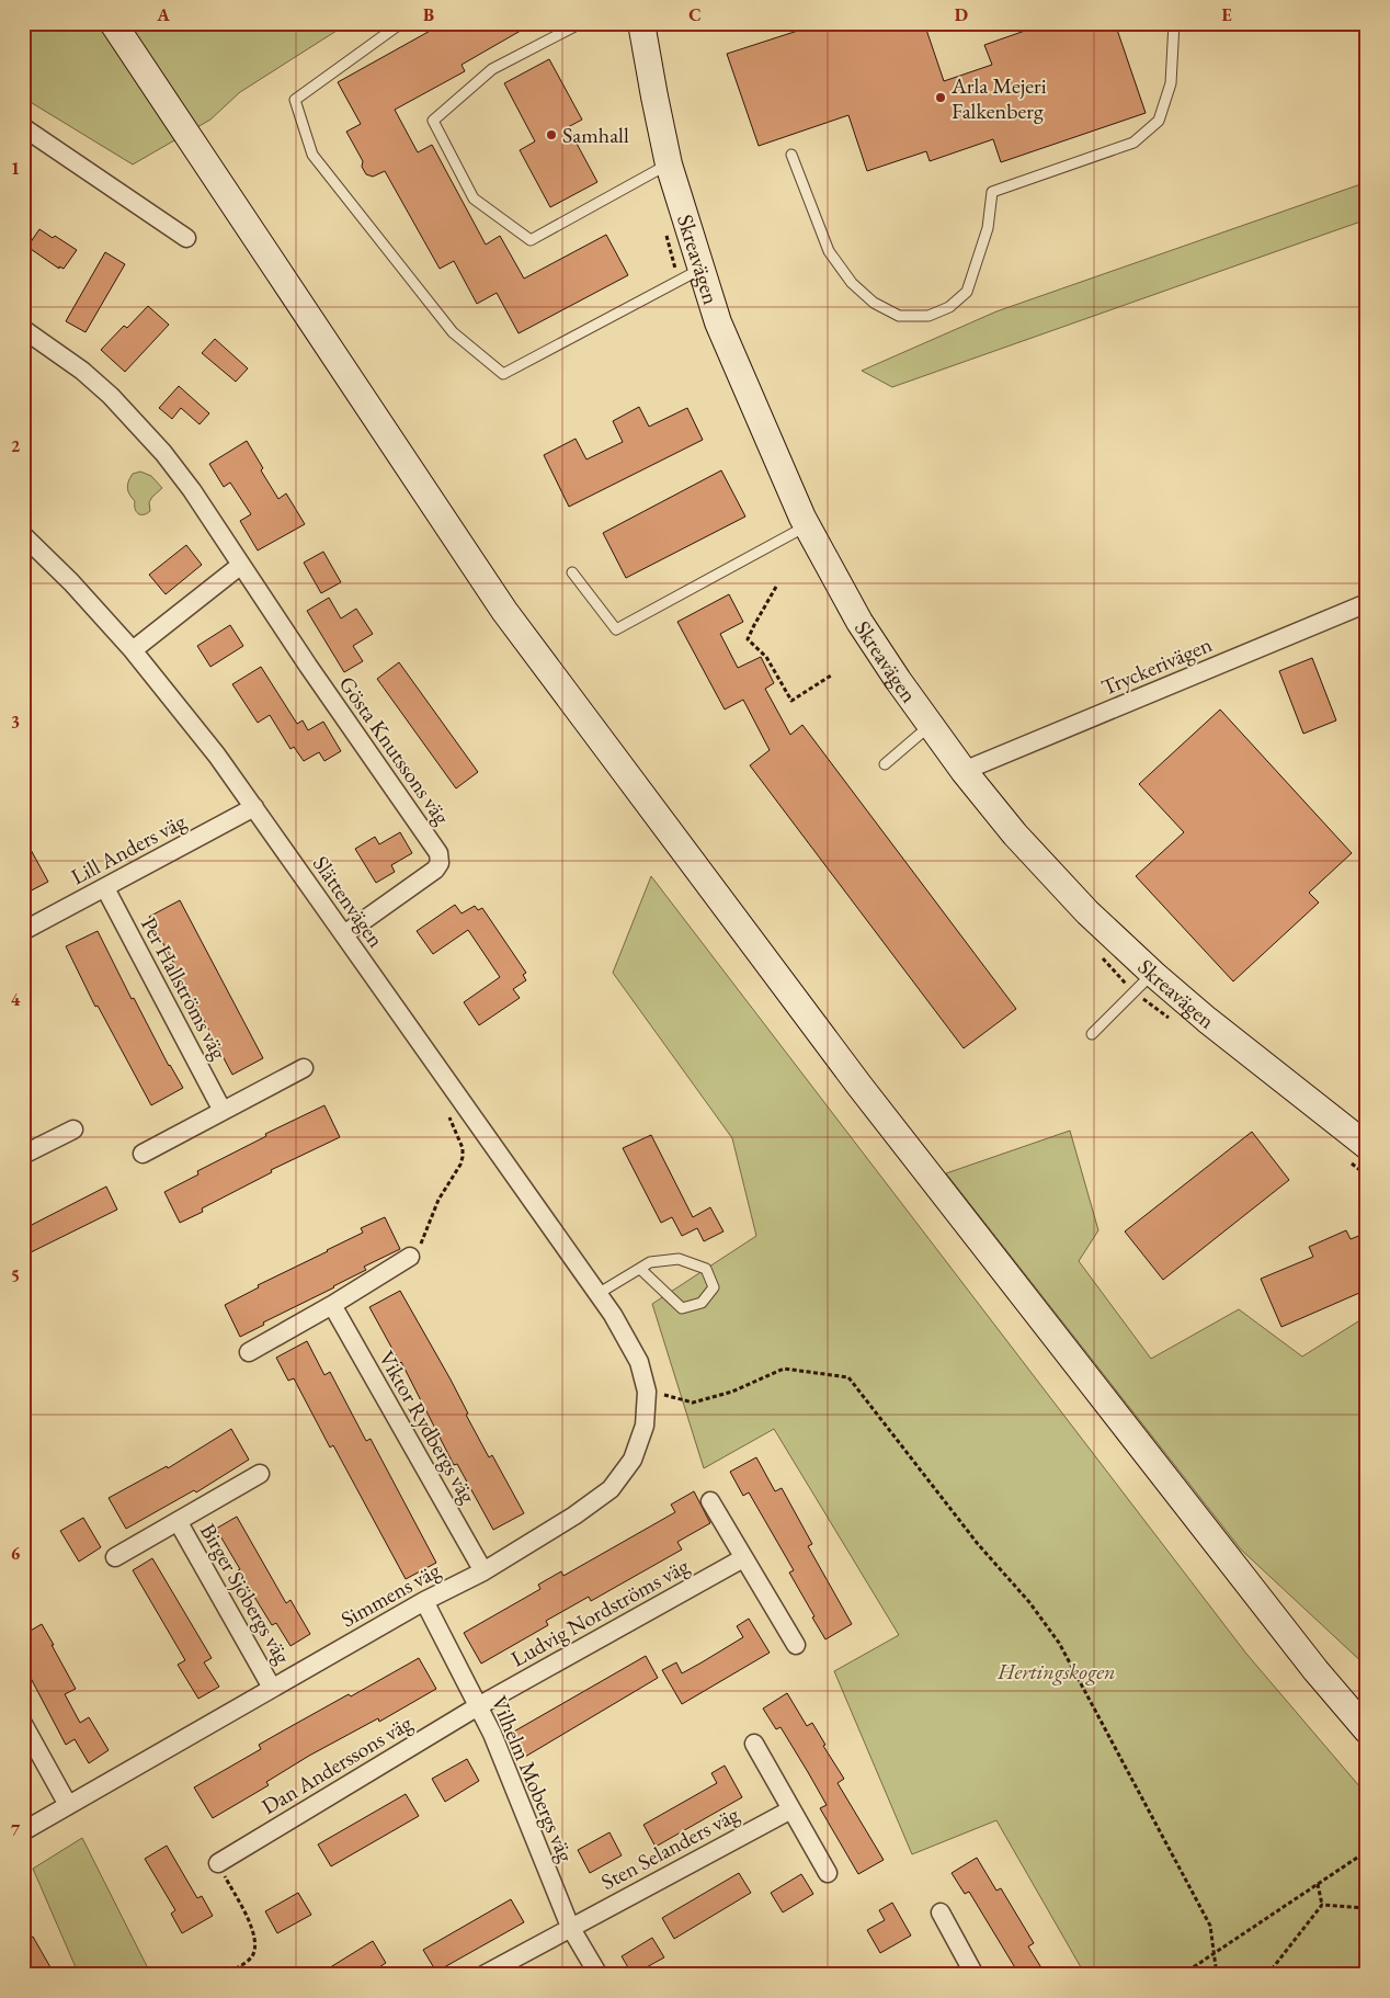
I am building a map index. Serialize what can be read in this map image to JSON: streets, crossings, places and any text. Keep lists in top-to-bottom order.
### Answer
{
  "streets": {
    "main road": ["Skreavägen"],
    "street": [
      "Tryckerivägen",
      "Gösta Knutssons väg",
      "Lill Anders väg",
      "Slättenvägen",
      "Per Hallströms väg",
      "Viktor Rydbergs väg",
      "Birger Sjöbergs väg",
      "Simmens väg",
      "Ludvig Nordströms väg",
      "Dan Anderssons väg",
      "Vilhelm Mobergs väg",
      "Sten Selanders väg"
    ]
  },
  "crossings": [
    ["Skreavägen", "Tryckerivägen"],
    ["Gösta Knutssons väg", "Slättenvägen"],
    ["Lill Anders väg", "Slättenvägen"],
    ["Lill Anders väg", "Per Hallströms väg"],
    ["Slättenvägen", "Simmens väg"],
    ["Viktor Rydbergs väg", "Simmens väg"],
    ["Birger Sjöbergs väg", "Simmens väg"],
    ["Simmens väg", "Vilhelm Mobergs väg"],
    ["Ludvig Nordströms väg", "Dan Anderssons väg"],
    ["Ludvig Nordströms väg", "Vilhelm Mobergs väg"],
    ["Dan Anderssons väg", "Vilhelm Mobergs väg"],
    ["Vilhelm Mobergs väg", "Sten Selanders väg"]
  ],
  "parks": ["Hertingskogen"],
  "places": ["Arla Mejeri Falkenberg", "Samhall"],
  "grid": {
    "columns": [
      "A",
      "B",
      "C",
      "D",
      "E"
    ],
    "rows": [
      "1",
      "2",
      "3",
      "4",
      "5",
      "6",
      "7"
    ]
  }
}
